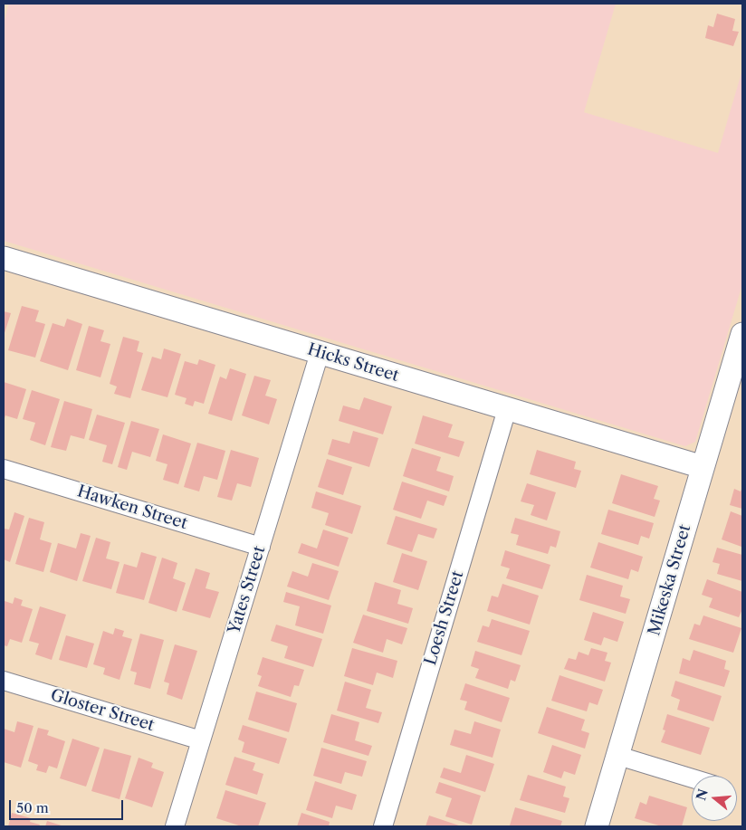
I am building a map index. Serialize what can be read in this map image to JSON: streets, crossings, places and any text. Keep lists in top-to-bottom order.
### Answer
{
  "streets": {
    "street": [
      "Hicks Street",
      "Hawken Street",
      "Mikeska Street",
      "Yates Street",
      "Loesh Street",
      "Gloster Street"
    ]
  },
  "crossings": [
    ["Hicks Street", "Mikeska Street"],
    ["Hicks Street", "Yates Street"],
    ["Hicks Street", "Loesh Street"],
    ["Hawken Street", "Yates Street"],
    ["Yates Street", "Gloster Street"]
  ],
  "scale_bar": "50 m",
  "north": "left"
}
